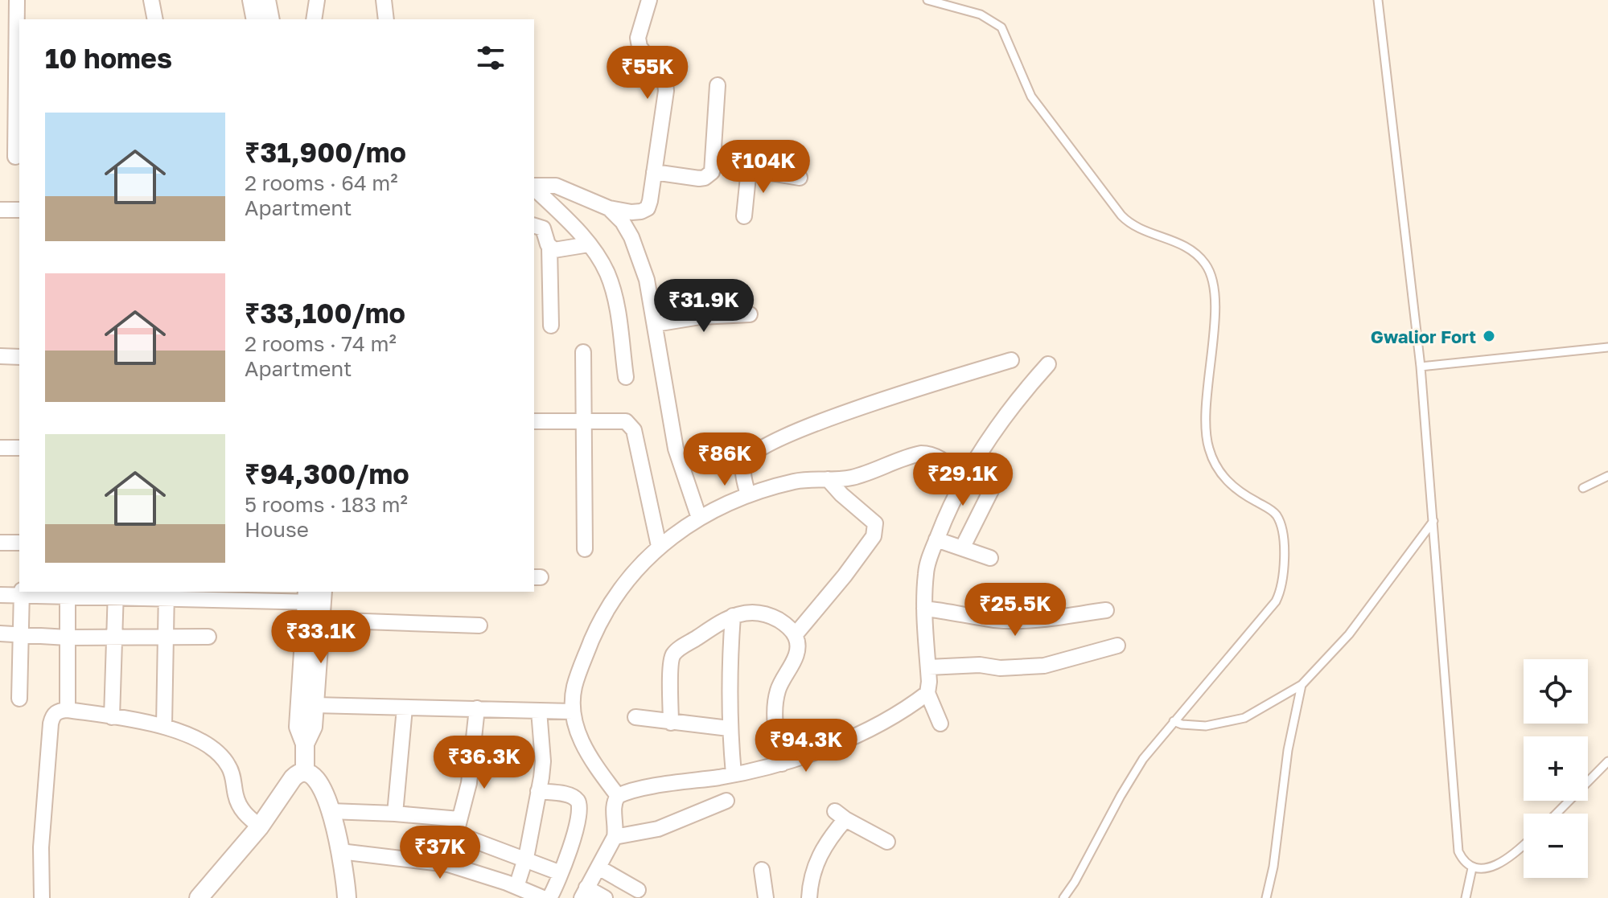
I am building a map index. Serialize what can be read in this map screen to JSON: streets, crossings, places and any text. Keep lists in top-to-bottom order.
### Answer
{
  "places": ["Gwalior Fort"],
  "page": {
    "heading": "10 homes",
    "price": [
      "₹55K",
      "₹104K",
      "₹31.9K",
      "₹86K",
      "₹29.1K",
      "₹25.5K",
      "₹33.1K",
      "₹94.3K",
      "₹36.3K",
      "₹37K"
    ],
    "list": [
      {
        "name": "₹31,900/mo",
        "note": "2 rooms · 64 m² · Apartment"
      },
      {
        "name": "₹33,100/mo",
        "note": "2 rooms · 74 m² · Apartment"
      },
      {
        "name": "₹94,300/mo",
        "note": "5 rooms · 183 m² · House"
      }
    ],
    "map_buttons": ["+", "−"]
  }
}
